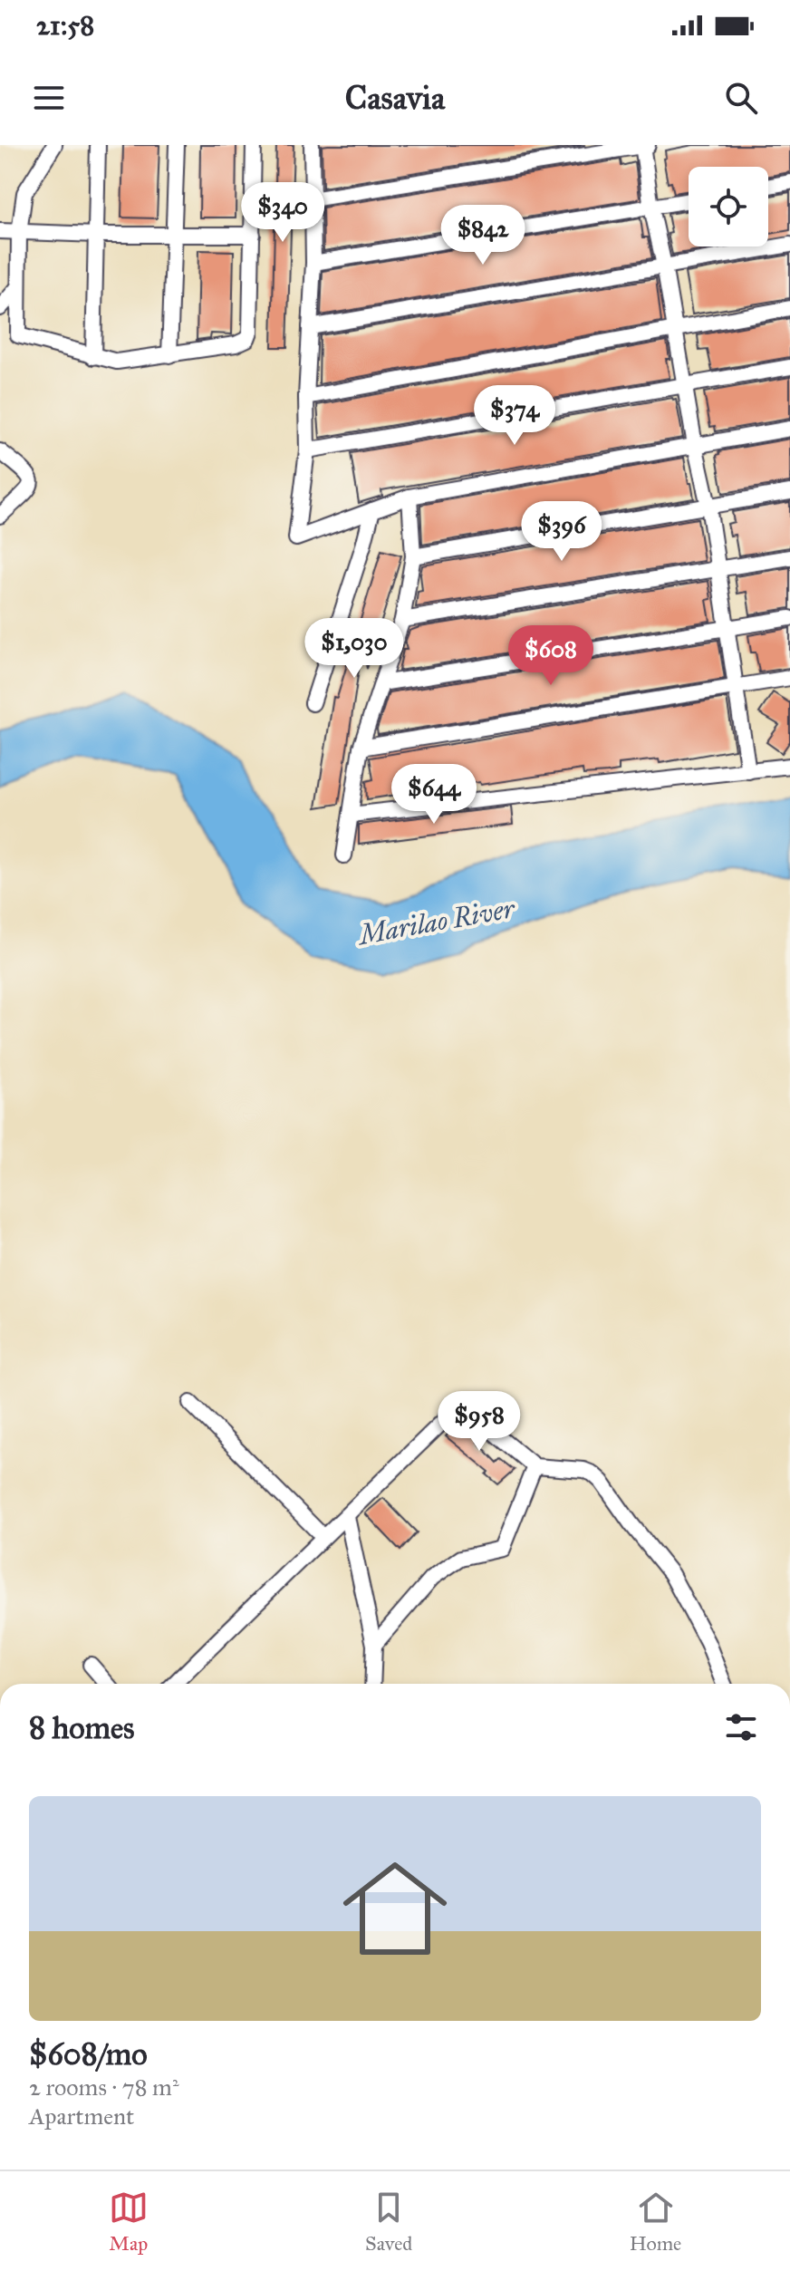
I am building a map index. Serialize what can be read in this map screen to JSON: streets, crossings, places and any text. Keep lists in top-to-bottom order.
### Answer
{
  "water": ["Marilao River"],
  "page": {
    "status": "21:58",
    "header": "Casavia",
    "price": [
      "$340",
      "$842",
      "$374",
      "$396",
      "$1,030",
      "$608",
      "$644",
      "$958"
    ],
    "heading": "8 homes",
    "list": [
      {
        "name": "$608/mo",
        "note": "2 rooms · 78 m² · Apartment"
      }
    ],
    "tabs": ["Map", "Saved", "Home"]
  }
}
